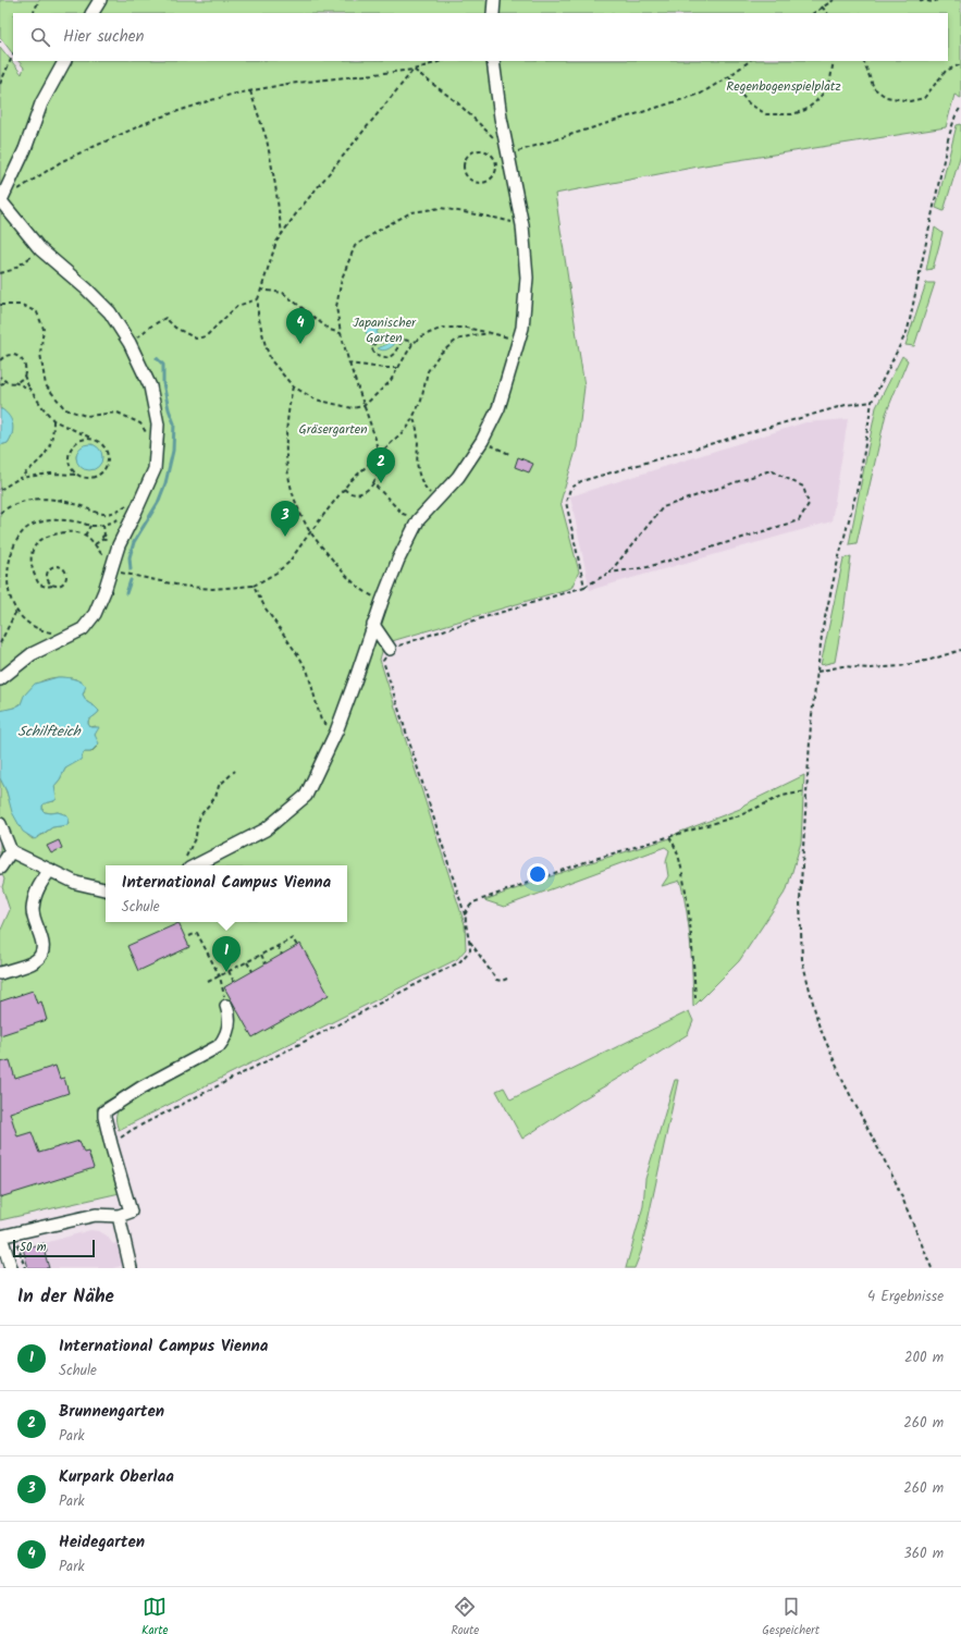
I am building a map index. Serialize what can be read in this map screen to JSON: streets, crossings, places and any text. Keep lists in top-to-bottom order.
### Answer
{
  "water": ["Schilfteich"],
  "parks": ["Regenbogenspielplatz", "Japanischer Garten", "Gräsergarten"],
  "scale_bar": "50 m",
  "page": {
    "search": "Hier suchen",
    "pins": [
      "4",
      "2",
      "3",
      "1"
    ],
    "popup": ["International Campus Vienna", "Schule"],
    "scale": "50 m",
    "heading": ["In der Nähe", "4 Ergebnisse"],
    "list": [
      {
        "mark": "1",
        "name": "International Campus Vienna",
        "note": "Schule",
        "value": "200 m"
      },
      {
        "mark": "2",
        "name": "Brunnengarten",
        "note": "Park",
        "value": "260 m"
      },
      {
        "mark": "3",
        "name": "Kurpark Oberlaa",
        "note": "Park",
        "value": "260 m"
      },
      {
        "mark": "4",
        "name": "Heidegarten",
        "note": "Park",
        "value": "360 m"
      }
    ],
    "nav": ["Karte", "Route", "Gespeichert"]
  }
}
